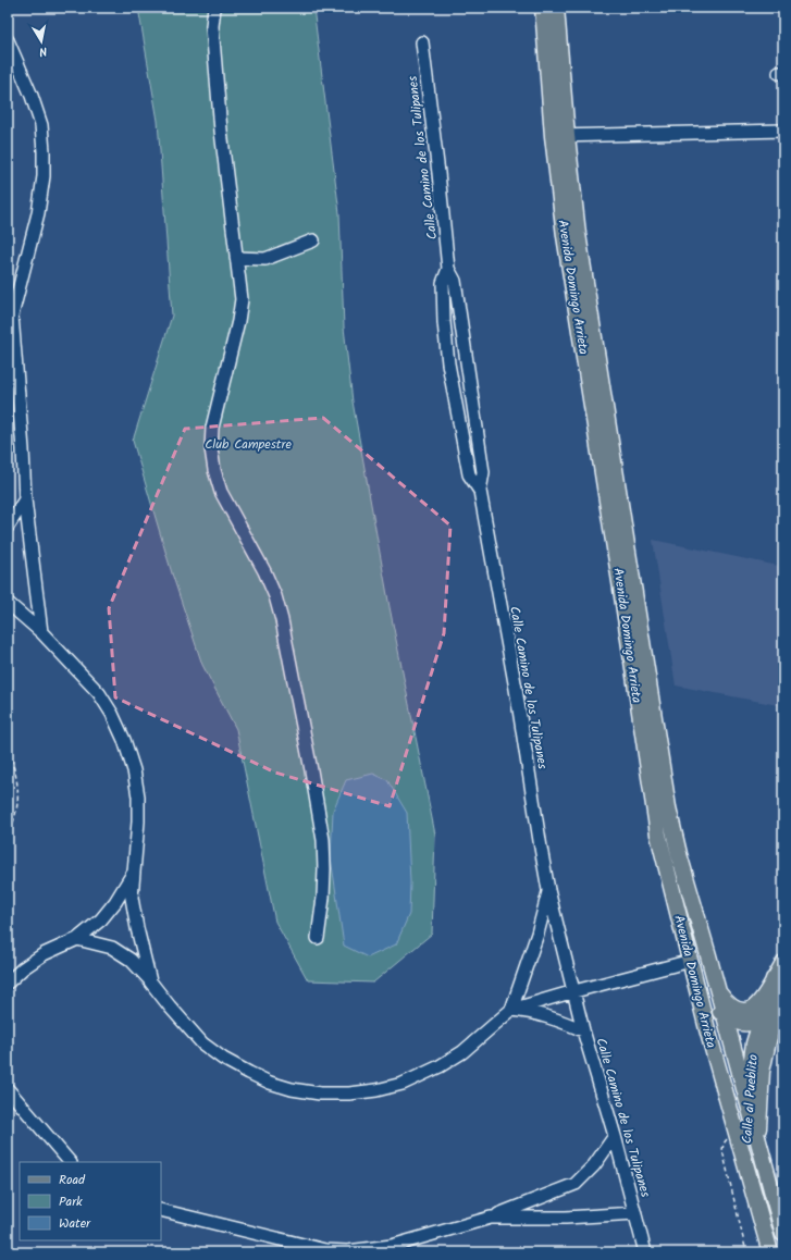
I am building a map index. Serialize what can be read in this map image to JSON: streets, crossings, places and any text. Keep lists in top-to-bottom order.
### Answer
{
  "streets": {
    "main road": ["Avenida Domingo Arrieta", "Calle al Pueblito"],
    "street": ["Calle Camino de los Tulipanes"]
  },
  "crossings": [
    ["Avenida Domingo Arrieta", "Calle al Pueblito"]
  ],
  "parks": ["Club Campestre"],
  "legend": ["Road", "Park", "Water"],
  "north": "bottom"
}
